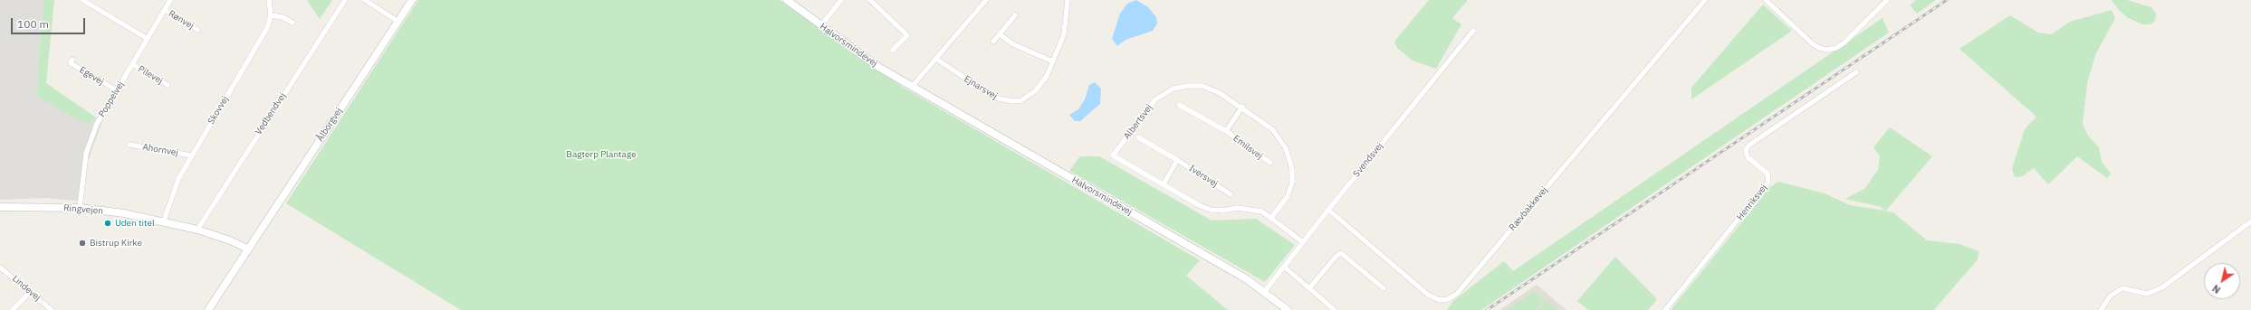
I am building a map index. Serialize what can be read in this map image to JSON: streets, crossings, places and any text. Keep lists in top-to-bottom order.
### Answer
{
  "streets": {
    "street": [
      "Rønvej",
      "Halvorsmindevej",
      "Pilevej",
      "Egevej",
      "Ejnarsvej",
      "Poppelvej",
      "Skovvej",
      "Vedbendvej",
      "Albertsvej",
      "Ålborgvej",
      "Emilsvej",
      "Ahornvej",
      "Svendsvej",
      "Iversvej",
      "Henriksvej",
      "Rævbakkevej",
      "Ringvejen",
      "Lindevej"
    ]
  },
  "crossings": [
    ["Rønvej", "Poppelvej"],
    ["Halvorsmindevej", "Svendsvej"],
    ["Pilevej", "Poppelvej"],
    ["Egevej", "Poppelvej"],
    ["Poppelvej", "Ringvejen"],
    ["Skovvej", "Ahornvej"],
    ["Skovvej", "Ringvejen"],
    ["Vedbendvej", "Ringvejen"],
    ["Albertsvej", "Emilsvej"],
    ["Albertsvej", "Svendsvej"],
    ["Ålborgvej", "Ringvejen"],
    ["Svendsvej", "Rævbakkevej"]
  ],
  "parks": ["Bagterp Plantage"],
  "places": ["Uden titel", "Bistrup Kirke"],
  "scale_bar": "100 m",
  "north": "bottom left"
}
